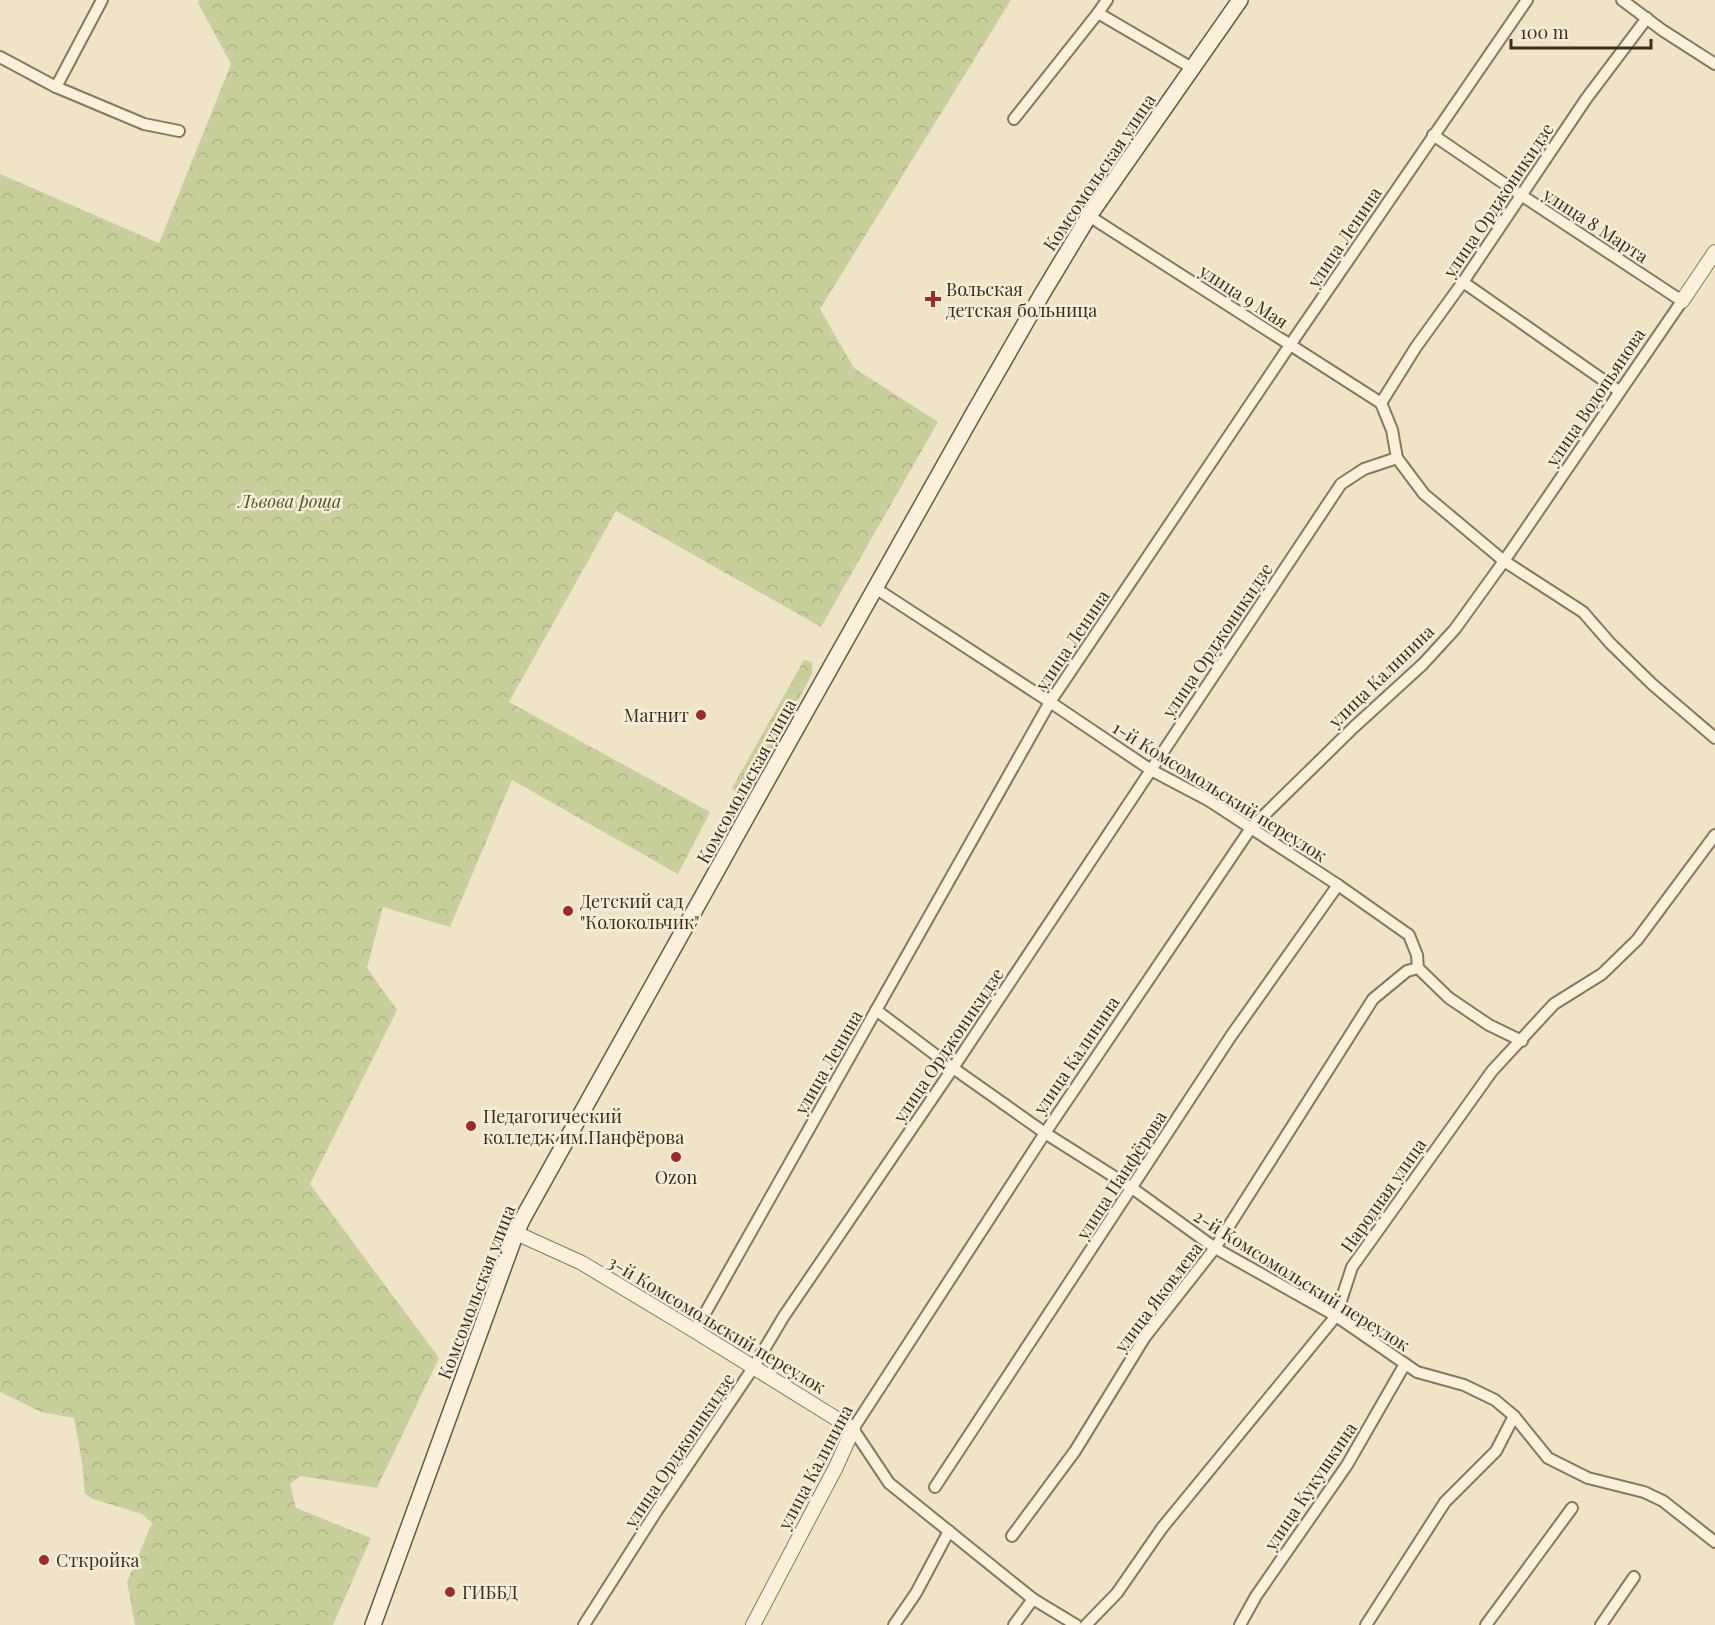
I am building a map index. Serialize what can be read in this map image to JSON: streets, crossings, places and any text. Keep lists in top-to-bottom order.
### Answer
{
  "streets": {
    "main road": ["Комсомольская улица"],
    "street": [
      "улица Орджоникидзе",
      "улица 8 Марта",
      "улица Ленина",
      "улица 9 Мая",
      "улица Водопьянова",
      "улица Калинина",
      "1-й Комсомольский переулок",
      "улица Панфёрова",
      "Народная улица",
      "2-й Комсомольский переулок",
      "улица Яковлева",
      "3-й Комсомольский переулок",
      "улица Кукушкина"
    ]
  },
  "crossings": [
    ["Комсомольская улица", "улица 9 Мая"],
    ["Комсомольская улица", "1-й Комсомольский переулок"],
    ["Комсомольская улица", "3-й Комсомольский переулок"],
    ["улица Орджоникидзе", "улица 8 Марта"],
    ["улица Орджоникидзе", "улица 9 Мая"],
    ["улица Орджоникидзе", "1-й Комсомольский переулок"],
    ["улица Орджоникидзе", "2-й Комсомольский переулок"],
    ["улица Орджоникидзе", "3-й Комсомольский переулок"],
    ["улица 8 Марта", "улица Ленина"],
    ["улица 8 Марта", "улица Водопьянова"],
    ["улица Ленина", "улица 9 Мая"],
    ["улица Ленина", "1-й Комсомольский переулок"],
    ["улица Ленина", "2-й Комсомольский переулок"],
    ["улица Ленина", "3-й Комсомольский переулок"],
    ["улица Водопьянова", "улица Калинина"],
    ["улица Калинина", "1-й Комсомольский переулок"],
    ["улица Калинина", "2-й Комсомольский переулок"],
    ["улица Калинина", "3-й Комсомольский переулок"],
    ["1-й Комсомольский переулок", "улица Панфёрова"],
    ["1-й Комсомольский переулок", "улица Яковлева"],
    ["улица Панфёрова", "2-й Комсомольский переулок"],
    ["Народная улица", "2-й Комсомольский переулок"],
    ["2-й Комсомольский переулок", "улица Яковлева"],
    ["2-й Комсомольский переулок", "улица Кукушкина"]
  ],
  "parks": ["Львова роща"],
  "places": {
    "health": ["Вольская детская больница"],
    "other": [
      "Магнит",
      "Детский сад \"Колокольчик\"",
      "Педагогический колледж им.Панфёрова",
      "Ozon",
      "Сткройка",
      "ГИББД"
    ]
  },
  "scale_bar": "100 m"
}
